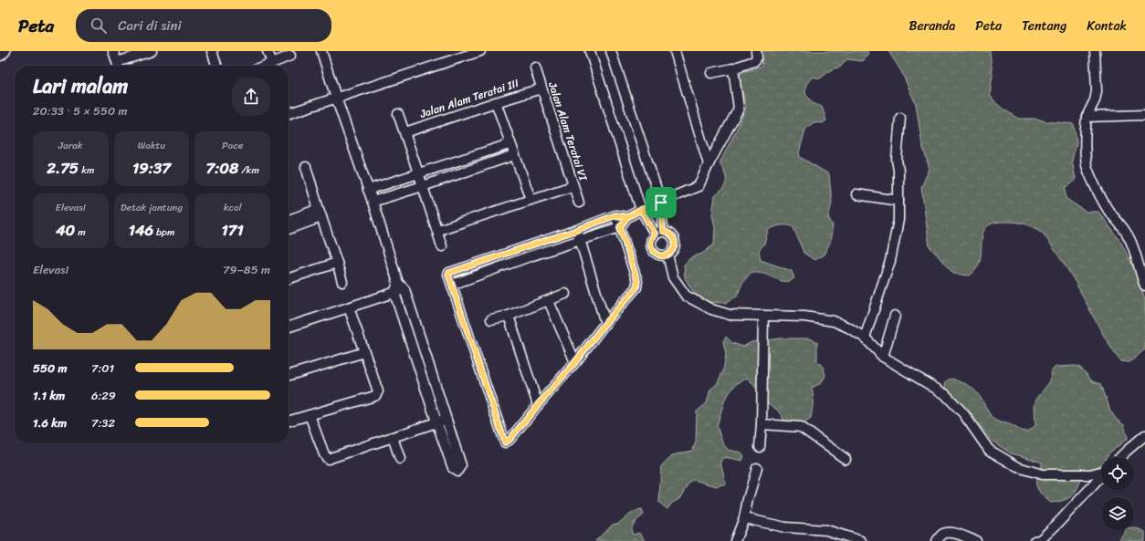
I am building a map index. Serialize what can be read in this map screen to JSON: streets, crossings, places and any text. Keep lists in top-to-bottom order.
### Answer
{
  "streets": {
    "street": ["Jalan Alam Teratai III", "Jalan Alam Teratai VI"]
  },
  "crossings": [
    ["Jalan Alam Teratai III", "Jalan Alam Teratai VI"]
  ],
  "page": {
    "header": "Peta",
    "search": "Cari di sini",
    "nav": [
      "Beranda",
      "Peta",
      "Tentang",
      "Kontak"
    ],
    "heading": ["Lari malam", "20:33 · 5 × 550 m"],
    "stats": [
      ["Jarak", "2.75 km"],
      ["Waktu", "19:37"],
      ["Pace", "7:08 /km"],
      ["Elevasi", "40 m"],
      ["Detak jantung", "146 bpm"],
      ["kcal", "171"]
    ],
    "chart": ["Elevasi", "79–85 m"],
    "list": [
      {
        "name": "550 m",
        "note": "7:01"
      },
      {
        "name": "1.1 km",
        "note": "6:29"
      },
      {
        "name": "1.6 km",
        "note": "7:32"
      }
    ]
  }
}
